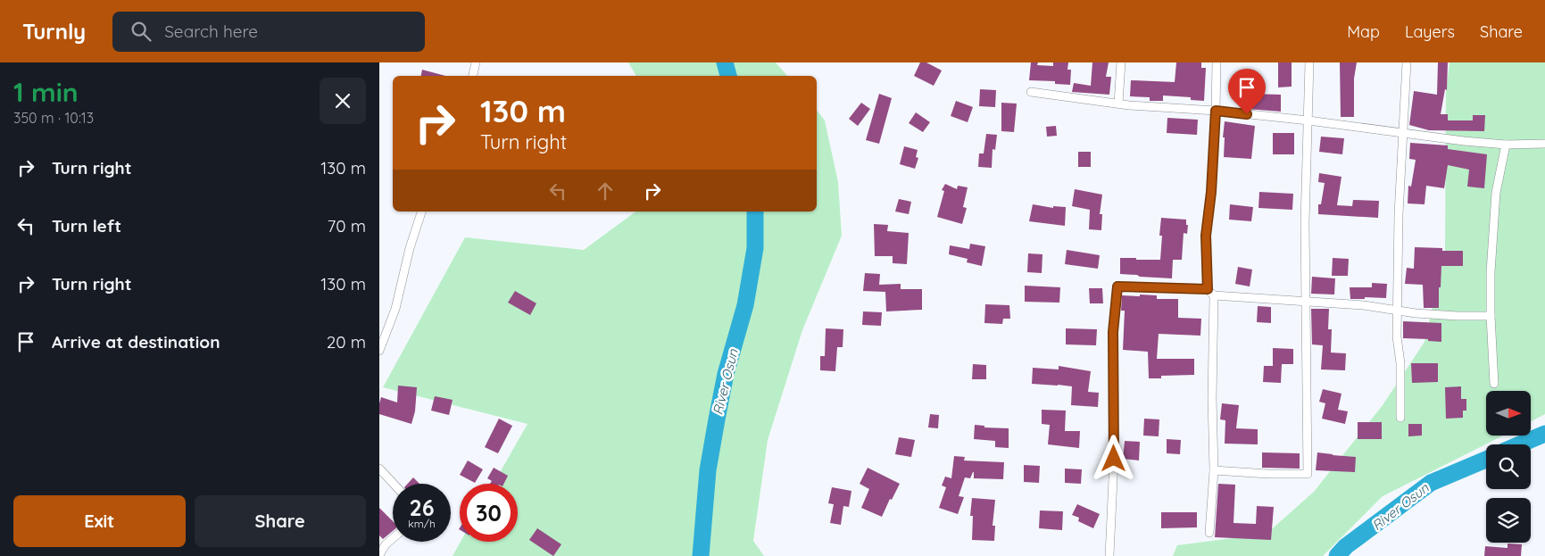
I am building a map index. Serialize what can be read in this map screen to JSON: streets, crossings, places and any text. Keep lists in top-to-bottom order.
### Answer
{
  "water": ["River Osun"],
  "north": "right",
  "page": {
    "header": "Turnly",
    "search": "Search here",
    "nav": ["Map", "Layers", "Share"],
    "heading": ["1 min", "350 m · 10:13"],
    "turn": ["130 m", "Turn right"],
    "list": [
      {
        "name": "Turn right",
        "value": "130 m"
      },
      {
        "name": "Turn left",
        "value": "70 m"
      },
      {
        "name": "Turn right",
        "value": "130 m"
      },
      {
        "name": "Arrive at destination",
        "value": "20 m"
      }
    ],
    "speed": "26 km/h",
    "limit": "30",
    "buttons": ["Exit", "Share"]
  }
}
